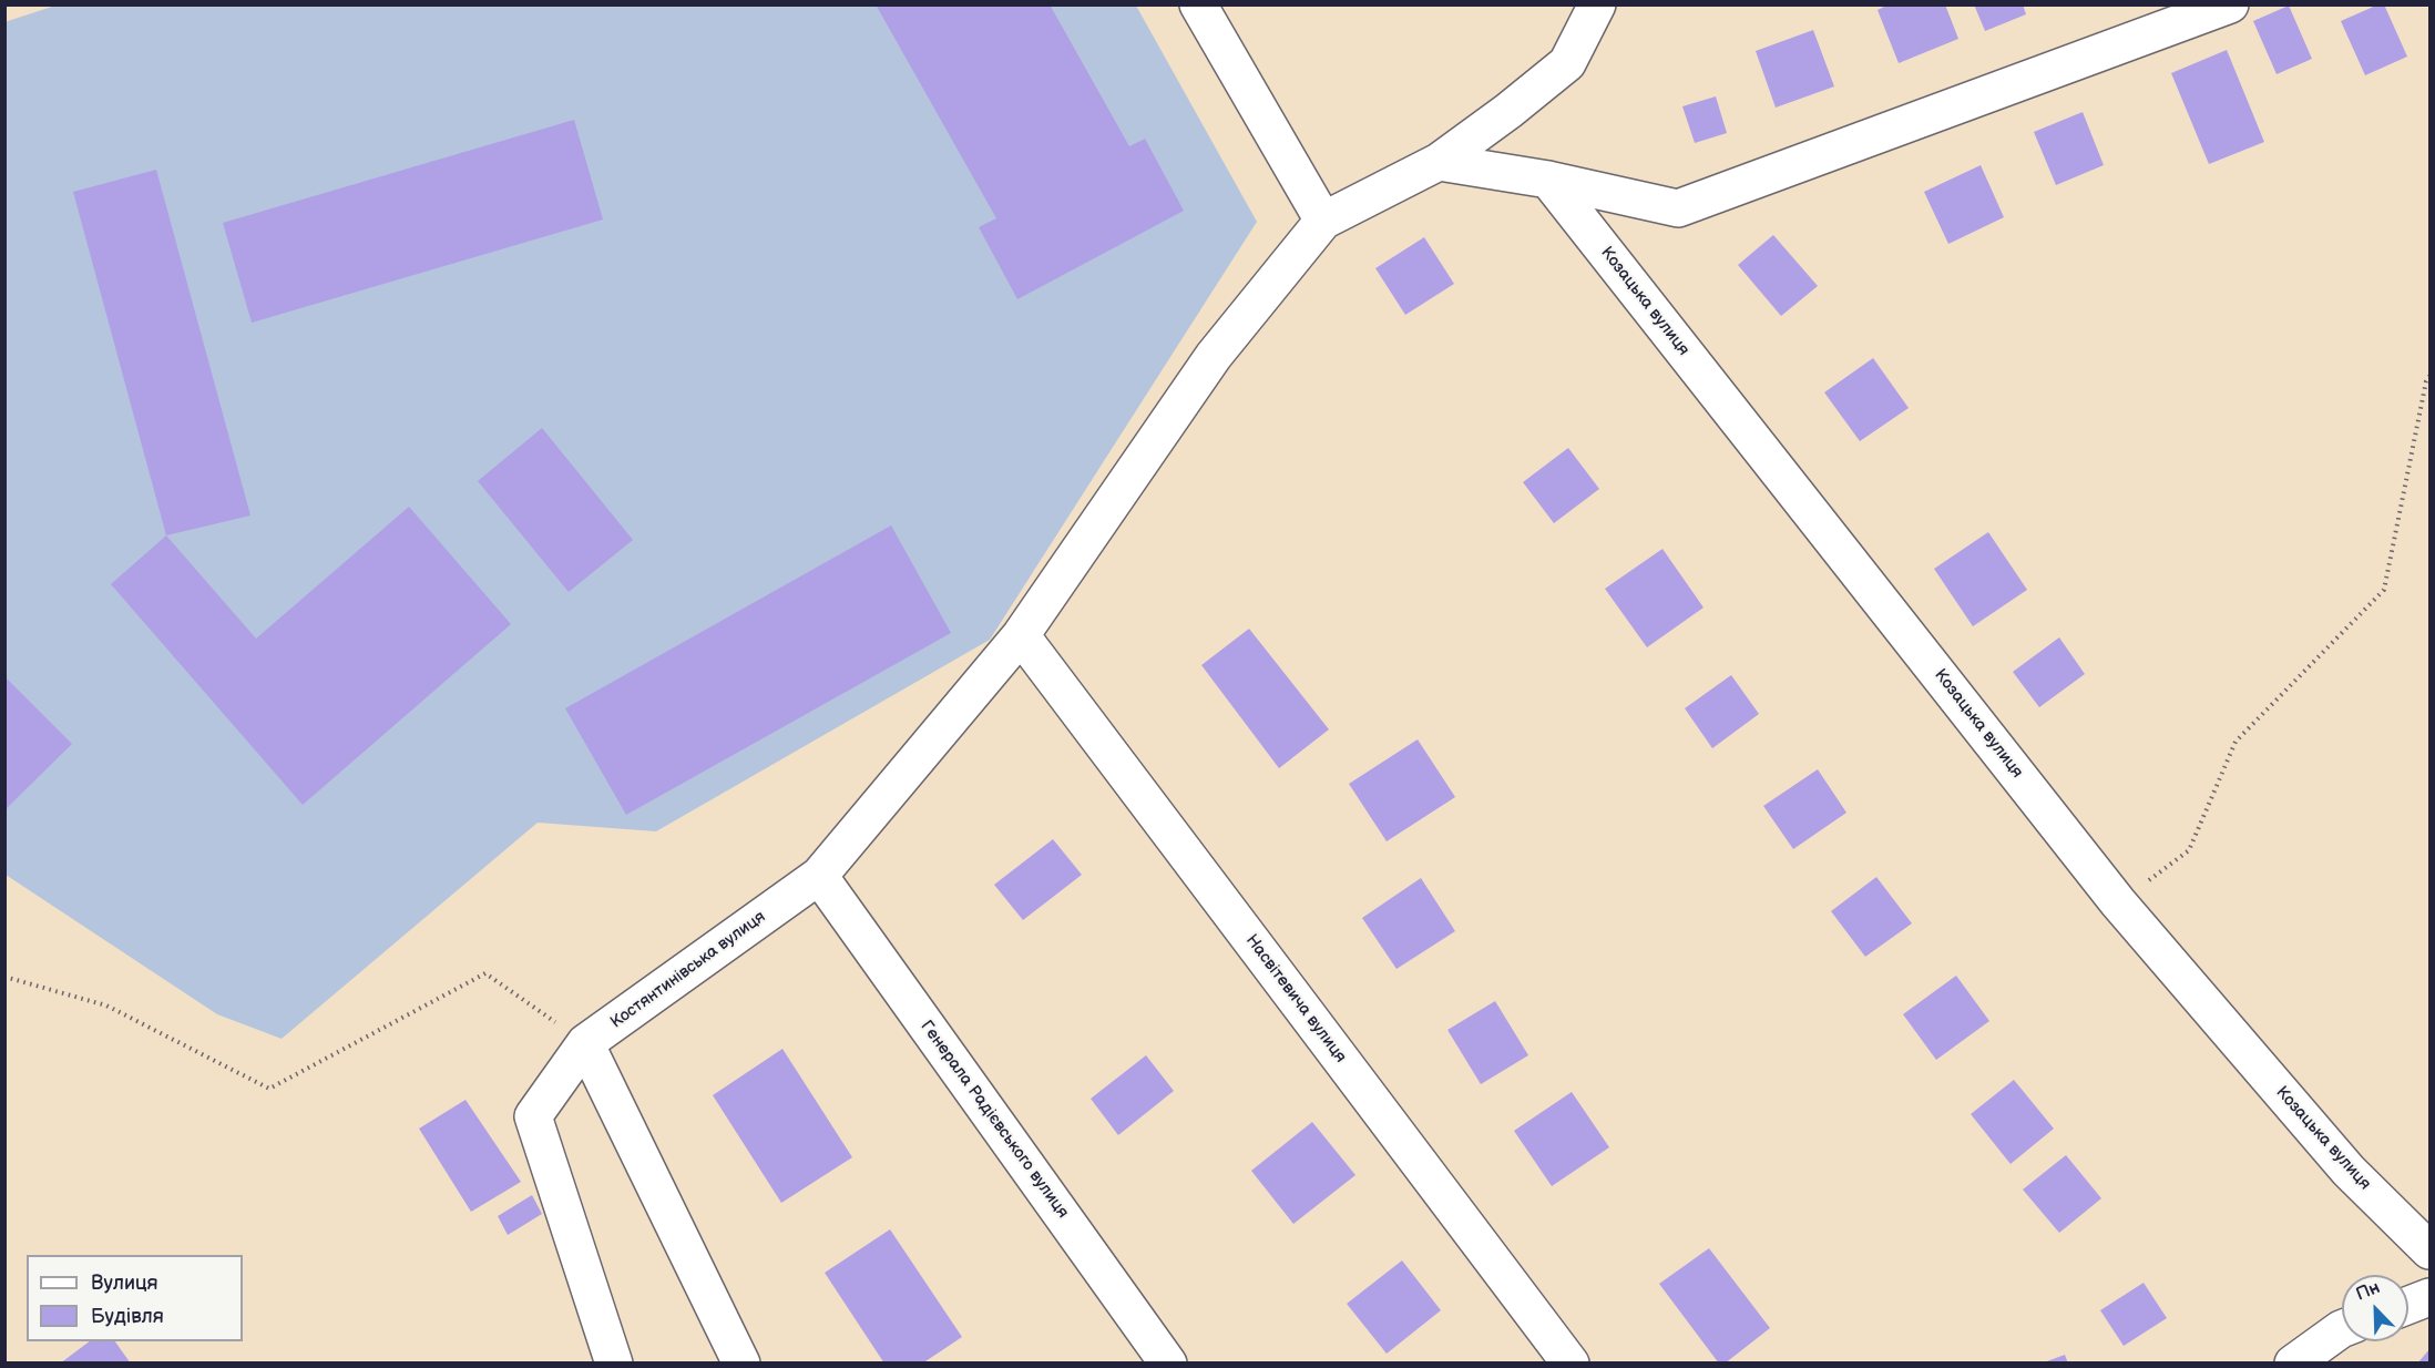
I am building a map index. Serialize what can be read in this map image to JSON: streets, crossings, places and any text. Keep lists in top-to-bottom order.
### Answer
{
  "streets": {
    "street": [
      "Козацька вулиця",
      "Костянтинівська вулиця",
      "Насвітевича вулиця",
      "Генерала Радієвського вулиця"
    ]
  },
  "crossings": [
    ["Костянтинівська вулиця", "Насвітевича вулиця"],
    ["Костянтинівська вулиця", "Генерала Радієвського вулиця"]
  ],
  "legend": ["Вулиця", "Будівля"],
  "north": "top left"
}
